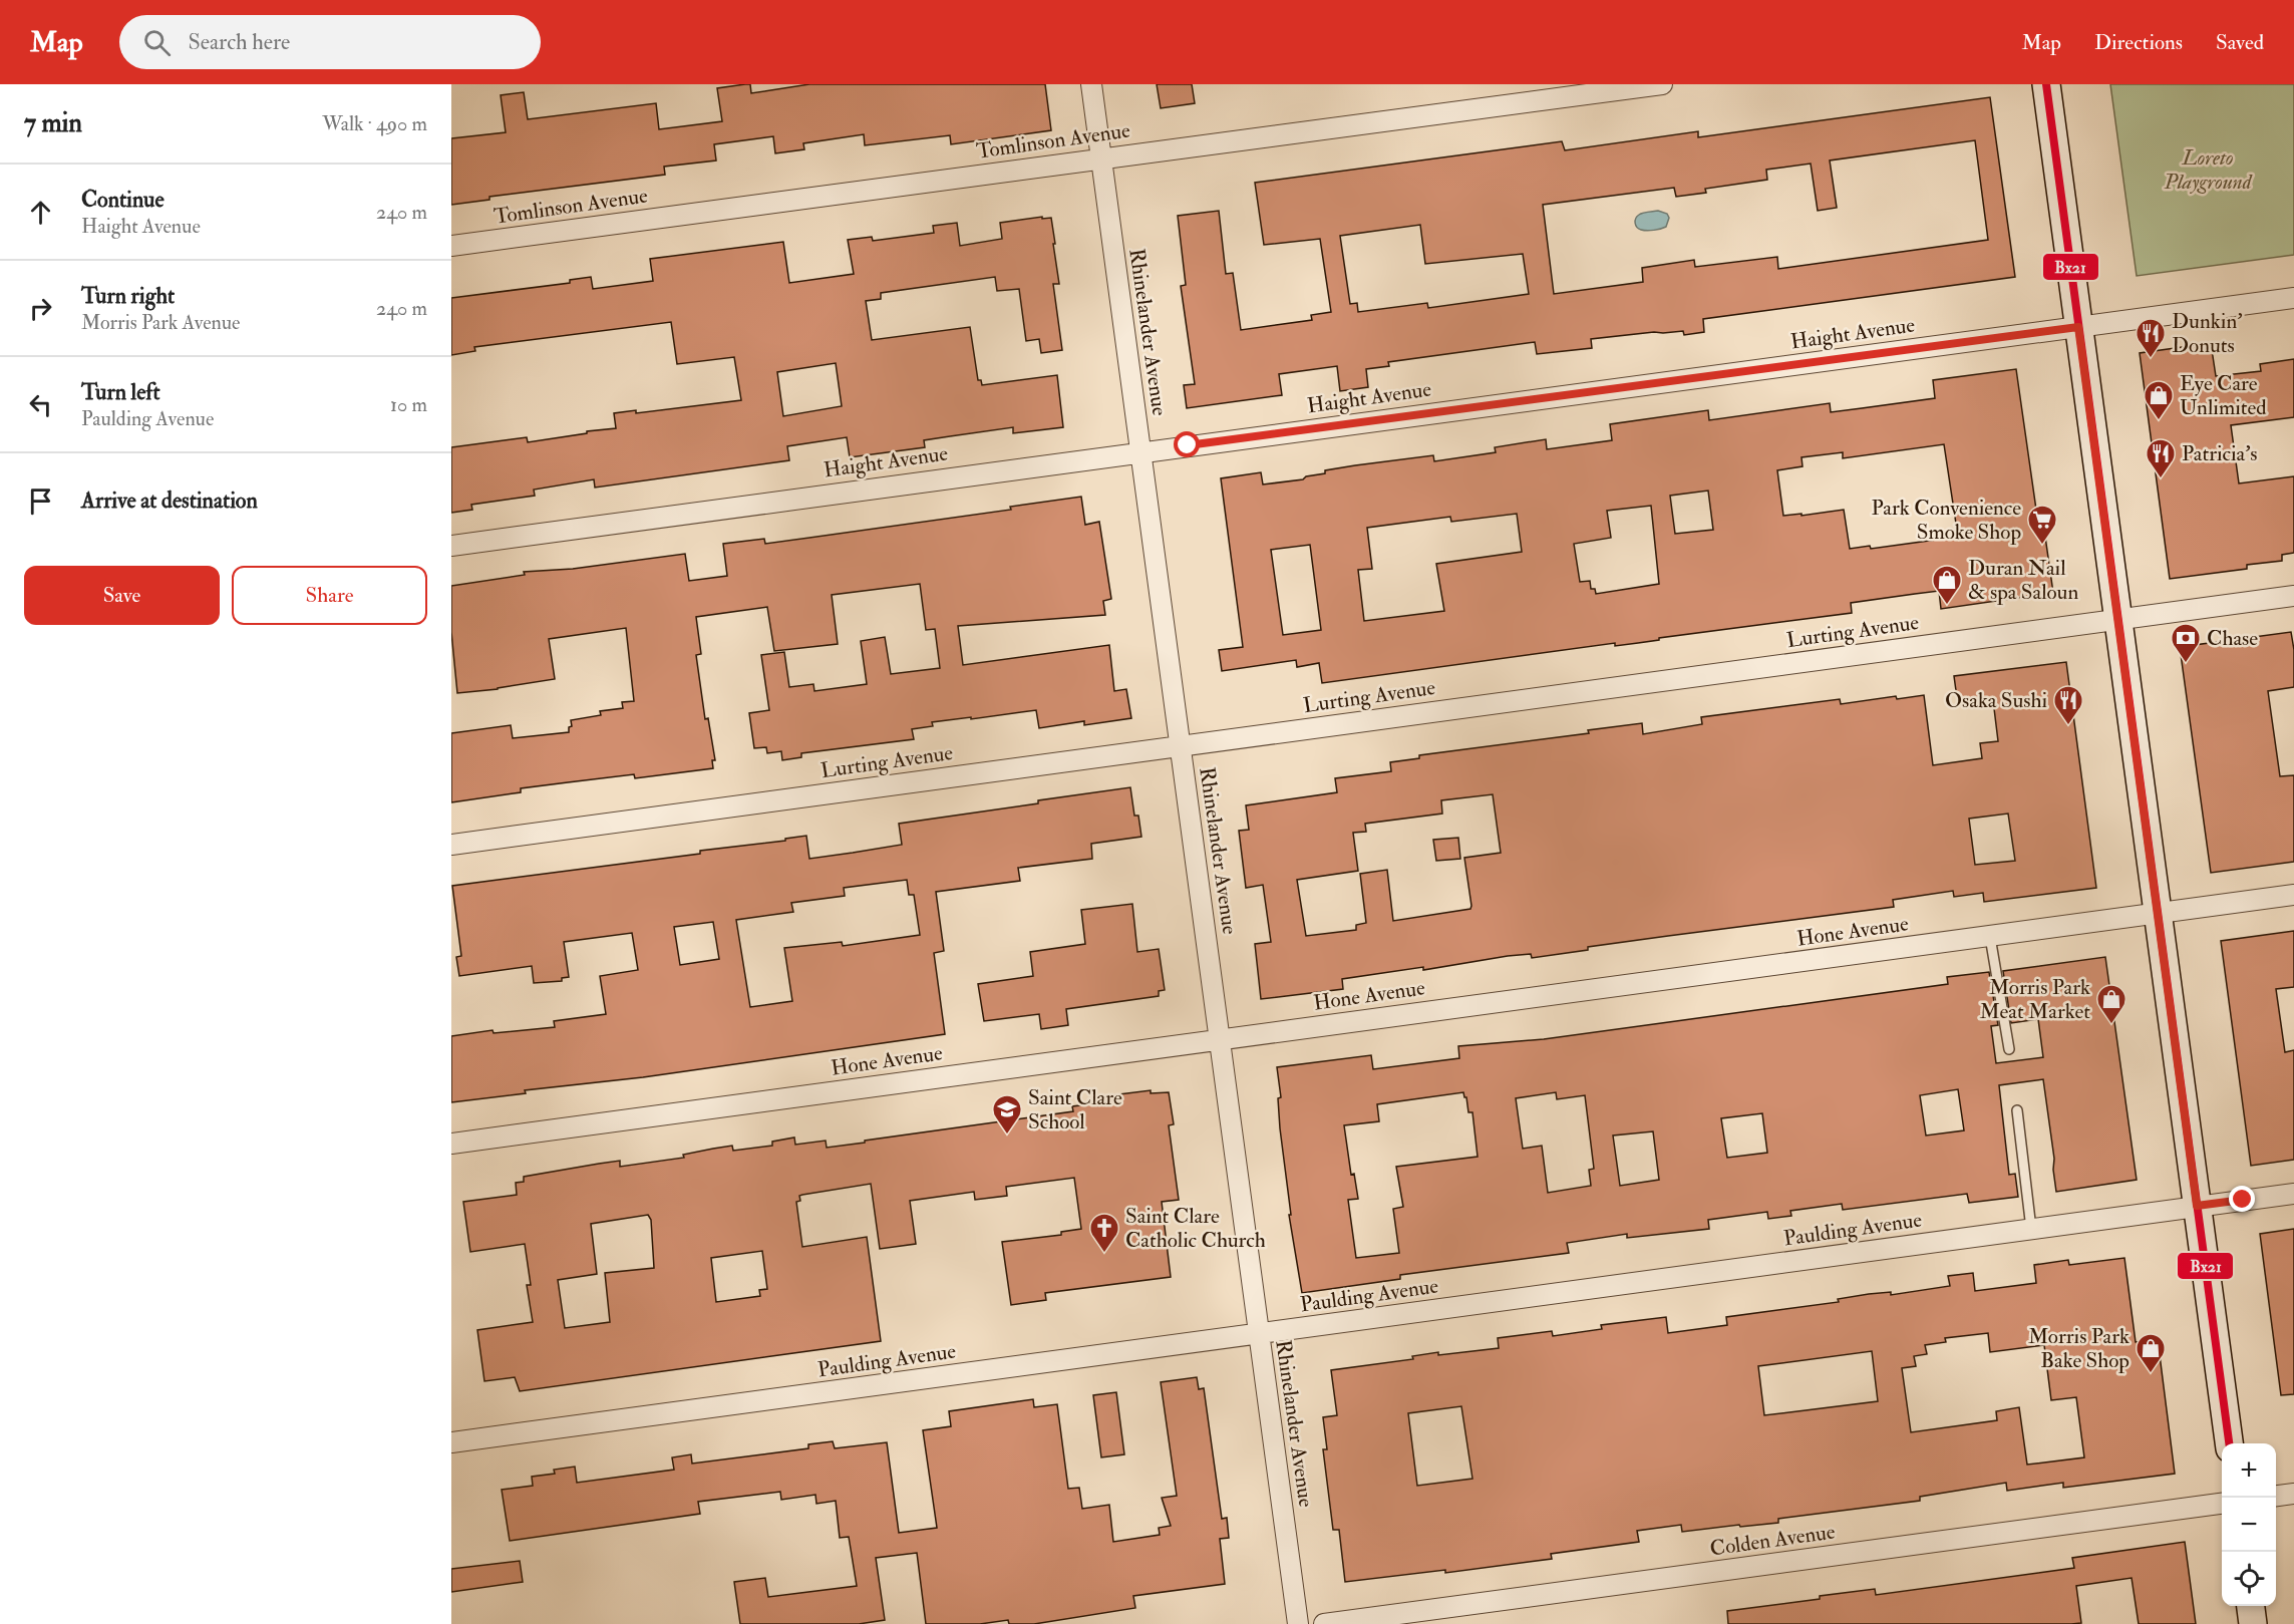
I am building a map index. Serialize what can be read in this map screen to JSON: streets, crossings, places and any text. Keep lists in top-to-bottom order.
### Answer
{
  "streets": {
    "street": [
      "Tomlinson Avenue",
      "Rhinelander Avenue",
      "Haight Avenue",
      "Lurting Avenue",
      "Hone Avenue",
      "Paulding Avenue",
      "Colden Avenue"
    ]
  },
  "crossings": [
    ["Tomlinson Avenue", "Rhinelander Avenue"],
    ["Rhinelander Avenue", "Haight Avenue"],
    ["Rhinelander Avenue", "Lurting Avenue"],
    ["Rhinelander Avenue", "Hone Avenue"],
    ["Rhinelander Avenue", "Paulding Avenue"]
  ],
  "parks": ["Loreto Playground"],
  "places": {
    "restaurant": ["Dunkin' Donuts", "Patricia's", "Osaka Sushi"],
    "shop": [
      "Eye Care Unlimited",
      "Duran Nail & spa Saloun",
      "Morris Park Meat Market",
      "Morris Park Bake Shop"
    ],
    "supermarket": ["Park Convenience Smoke Shop"],
    "bank": ["Chase"],
    "school or university": ["Saint Clare School"],
    "church": ["Saint Clare Catholic Church"]
  },
  "lines": ["transit line Bx21"],
  "page": {
    "header": "Map",
    "search": "Search here",
    "nav": ["Map", "Directions", "Saved"],
    "heading": ["7 min", "Walk · 490 m"],
    "list": [
      ["Continue", "Haight Avenue", "240 m"],
      ["Turn right", "Morris Park Avenue", "240 m"],
      ["Turn left", "Paulding Avenue", "10 m"],
      "Arrive at destination"
    ],
    "buttons": ["Save", "Share"],
    "map_buttons": ["+", "−"]
  }
}
